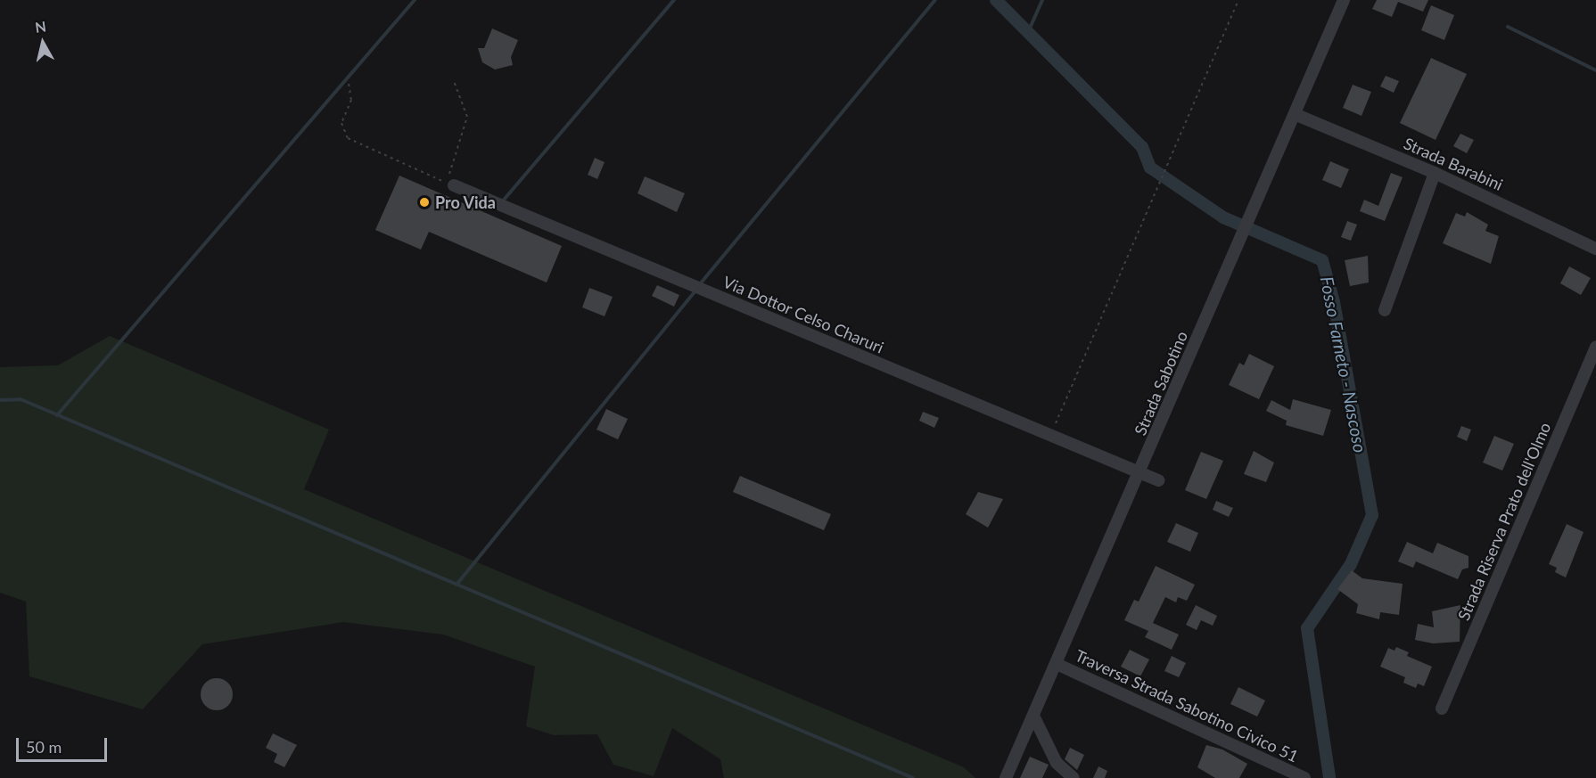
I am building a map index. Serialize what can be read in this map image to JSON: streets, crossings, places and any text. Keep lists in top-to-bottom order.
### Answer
{
  "streets": {
    "street": [
      "Strada Barabini",
      "Via Dottor Celso Charuri",
      "Strada Sabotino",
      "Strada Riserva Prato dell'Olmo",
      "Traversa Strada Sabotino Civico 51"
    ]
  },
  "crossings": [
    ["Strada Barabini", "Strada Sabotino"],
    ["Via Dottor Celso Charuri", "Strada Sabotino"],
    ["Strada Sabotino", "Traversa Strada Sabotino Civico 51"]
  ],
  "water": ["Fosso Farneto - Nascoso"],
  "places": ["Pro Vida"],
  "scale_bar": "50 m",
  "north": "top"
}
